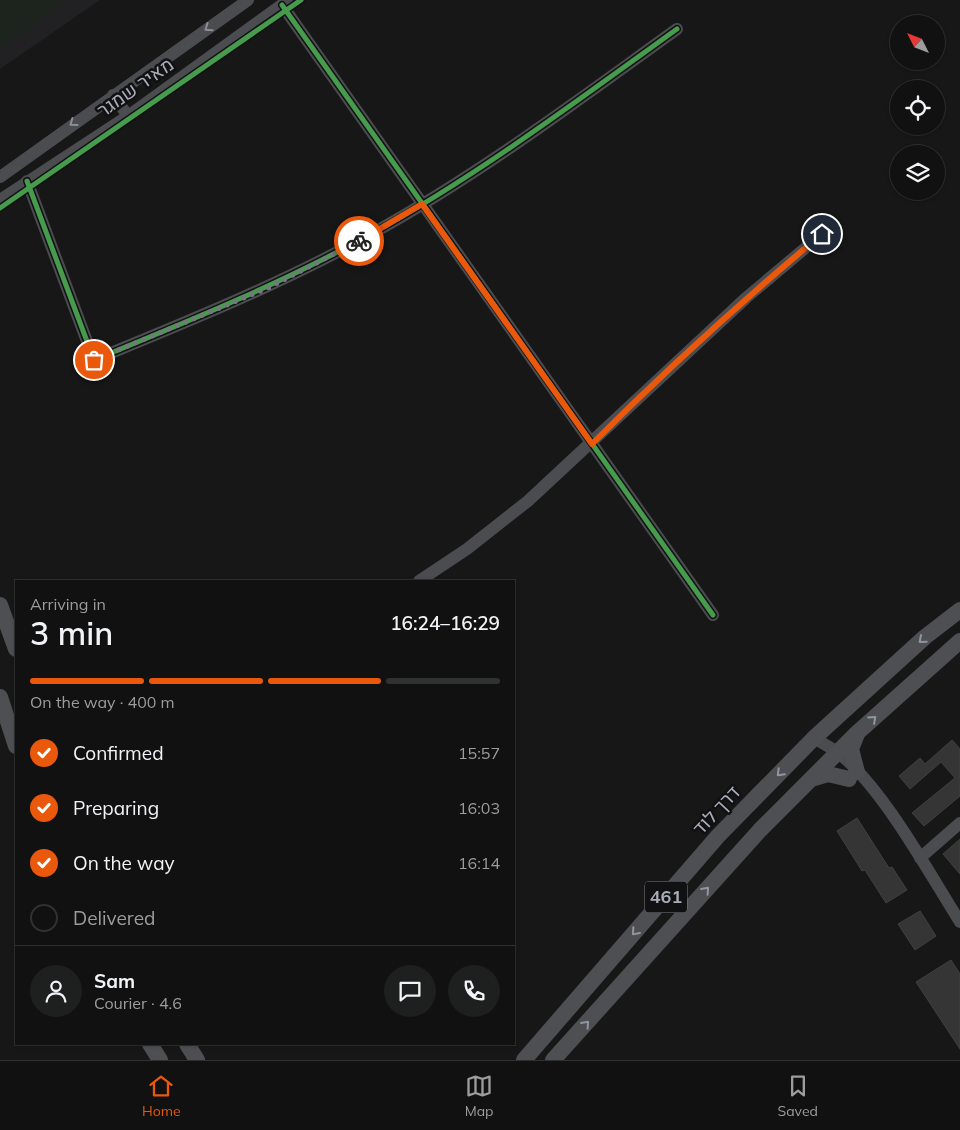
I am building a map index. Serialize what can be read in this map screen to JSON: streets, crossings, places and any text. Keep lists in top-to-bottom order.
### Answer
{
  "streets": {
    "main road": ["דרך לוד", "461"],
    "street": ["מאיר שמגר"]
  },
  "north": "top left",
  "page": {
    "heading": ["3 min", "Arriving in", "16:24–16:29"],
    "panel": ["Sam", "Courier · 4.6"],
    "bar": "On the way · 400 m",
    "list": [
      ["Confirmed", "15:57"],
      ["Preparing", "16:03"],
      ["On the way", "16:14"],
      "Delivered"
    ],
    "tabs": ["Home", "Map", "Saved"]
  }
}
